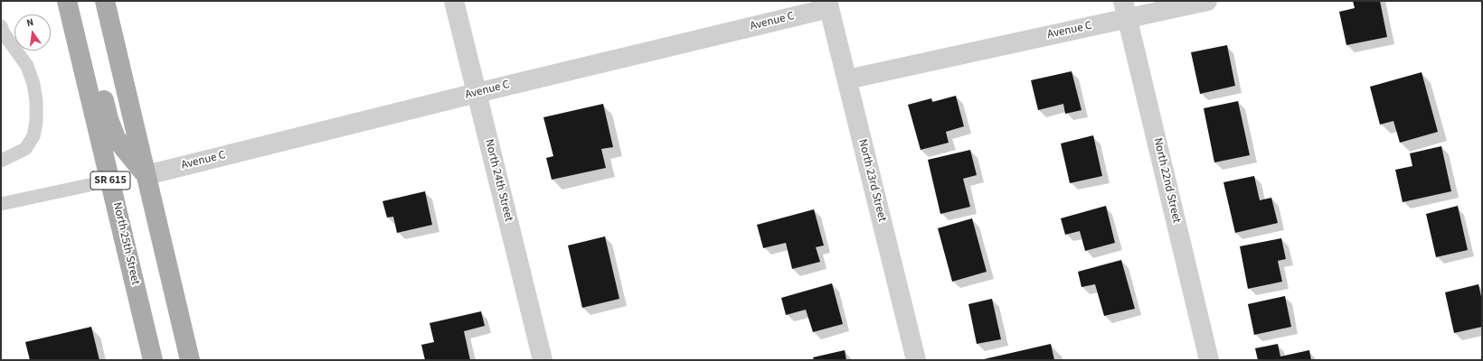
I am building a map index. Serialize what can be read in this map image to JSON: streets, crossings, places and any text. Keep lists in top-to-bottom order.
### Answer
{
  "streets": {
    "main road": ["SR 615", "North 25th Street"],
    "street": [
      "Avenue C",
      "North 24th Street",
      "North 23rd Street",
      "North 22nd Street"
    ]
  },
  "crossings": [
    ["Avenue C", "SR 615"],
    ["Avenue C", "North 24th Street"],
    ["Avenue C", "North 23rd Street"],
    ["Avenue C", "North 22nd Street"]
  ],
  "north": "top"
}
